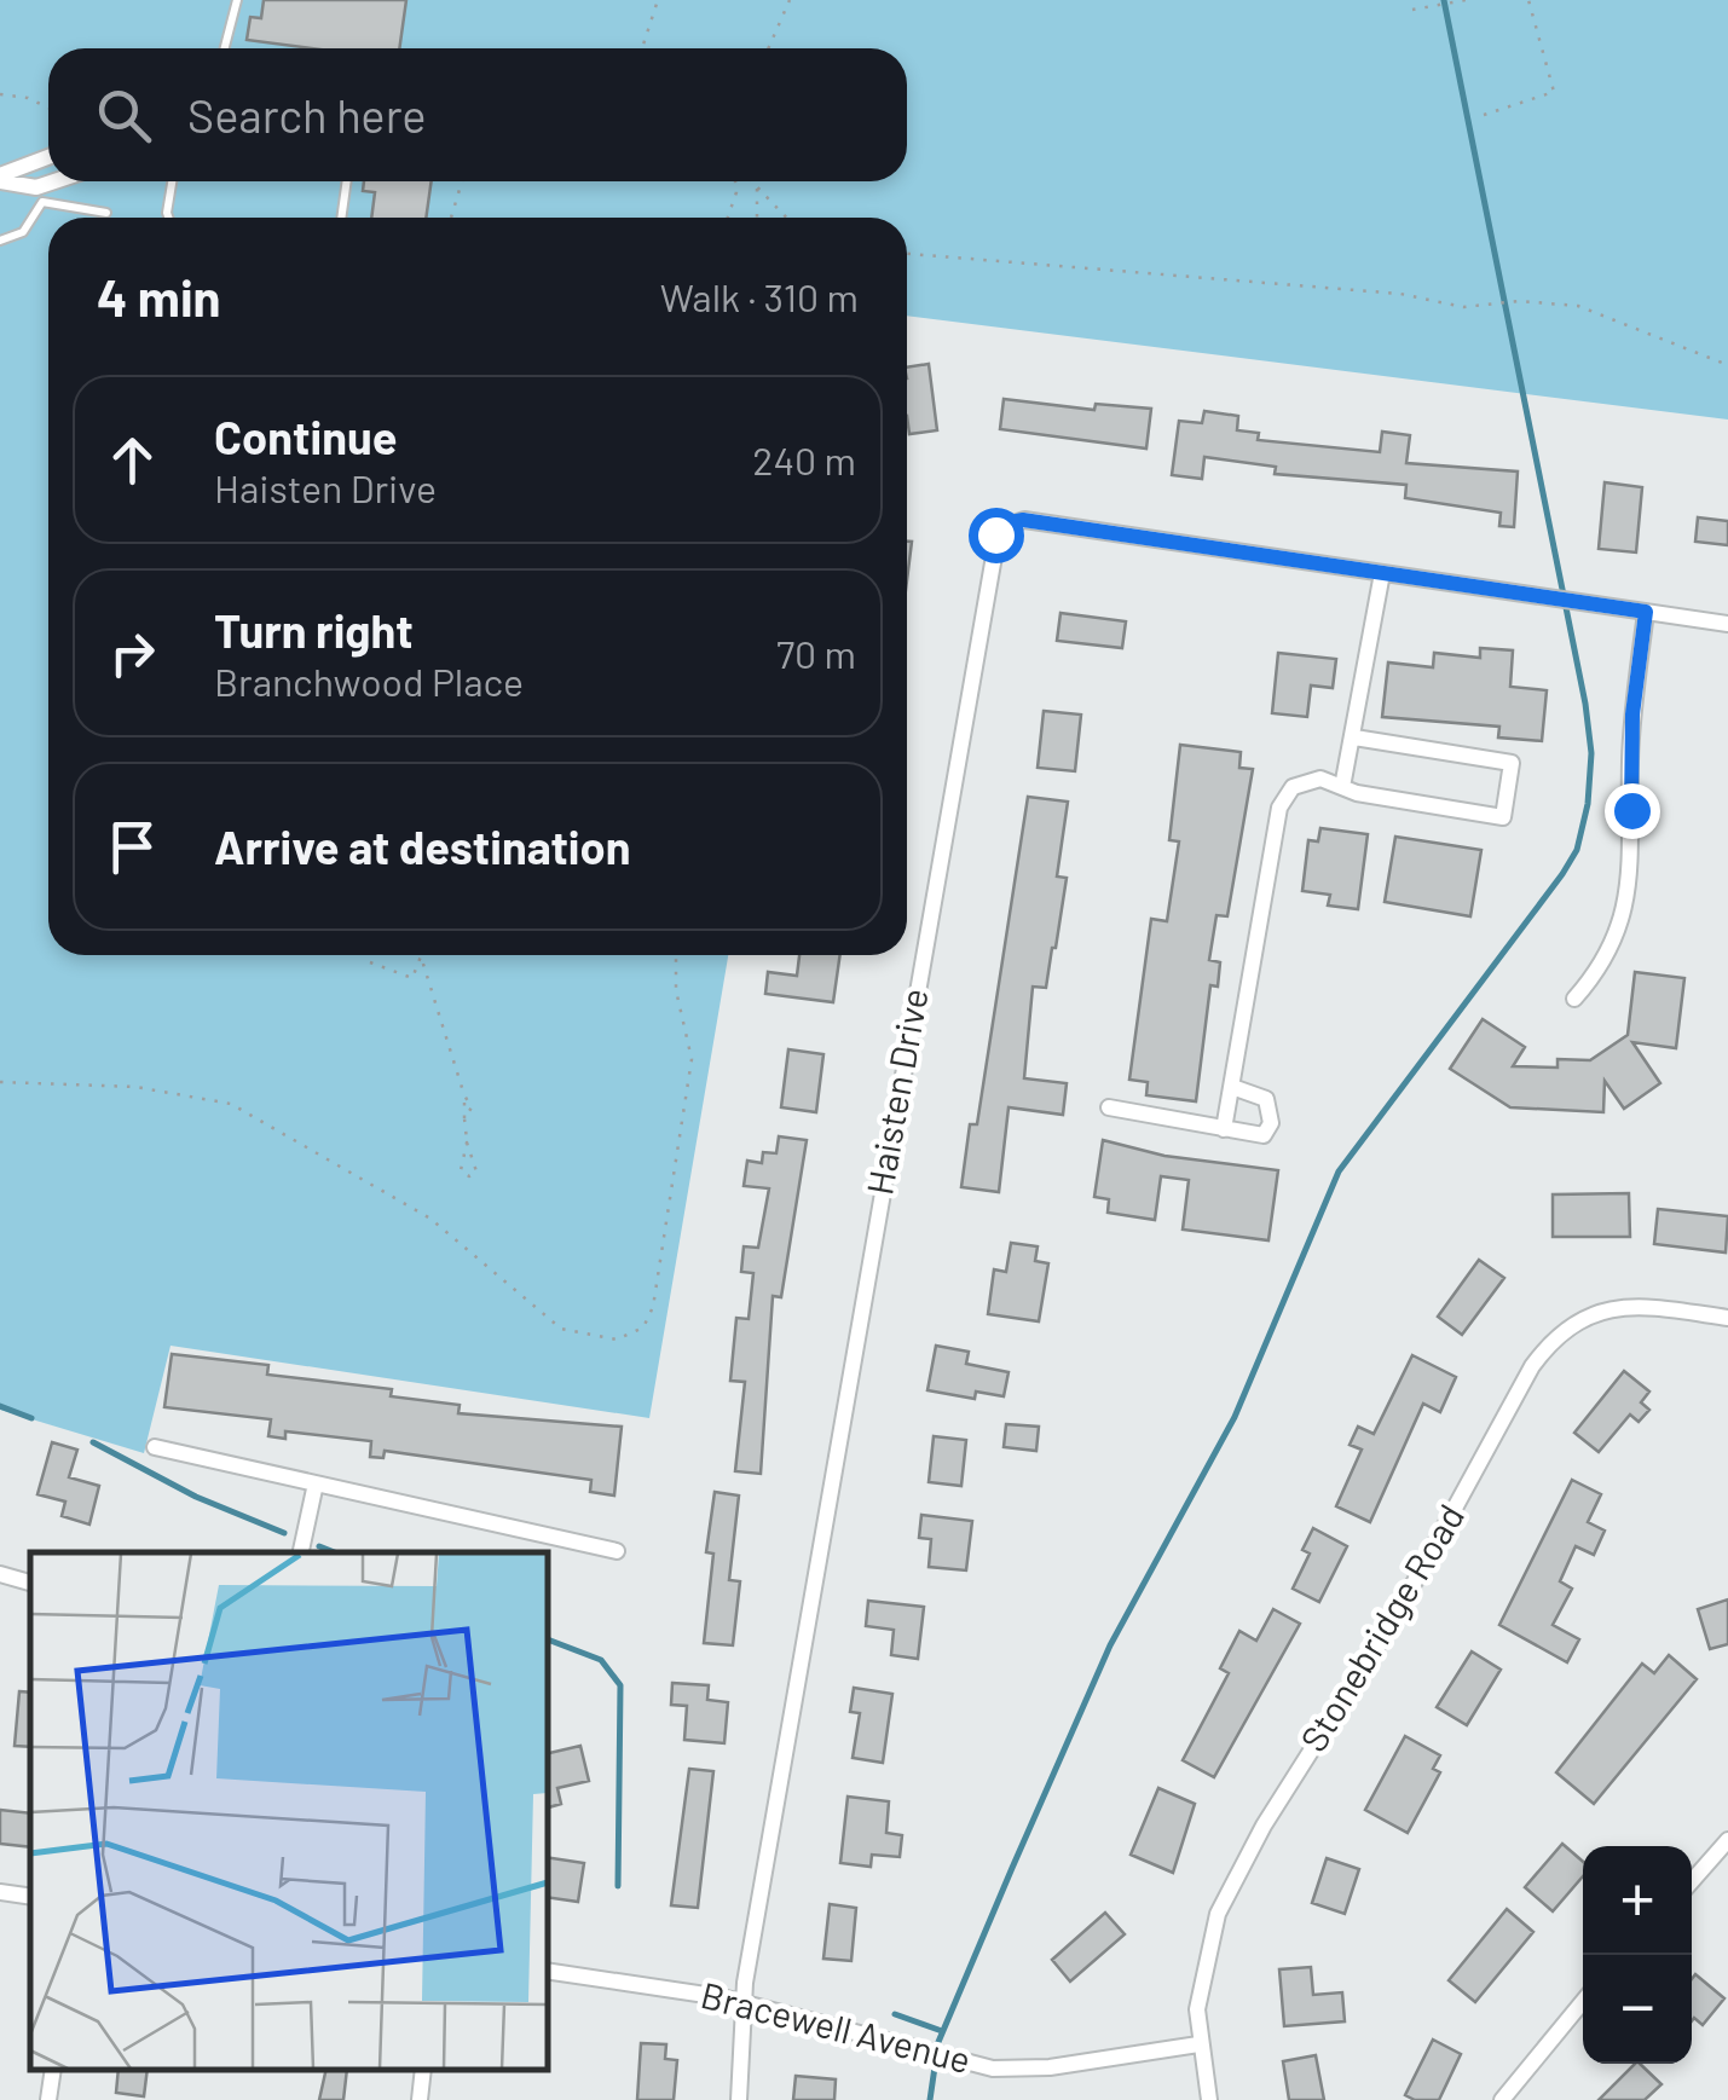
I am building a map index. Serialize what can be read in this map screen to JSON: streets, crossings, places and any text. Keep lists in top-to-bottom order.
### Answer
{
  "streets": {
    "street": ["Haisten Drive", "Stonebridge Road", "Bracewell Avenue"]
  },
  "crossings": [
    ["Haisten Drive", "Bracewell Avenue"],
    ["Stonebridge Road", "Bracewell Avenue"]
  ],
  "page": {
    "search": "Search here",
    "heading": ["4 min", "Walk · 310 m"],
    "list": [
      ["Continue", "Haisten Drive", "240 m"],
      ["Turn right", "Branchwood Place", "70 m"],
      "Arrive at destination"
    ],
    "map_buttons": ["+", "−"]
  }
}
